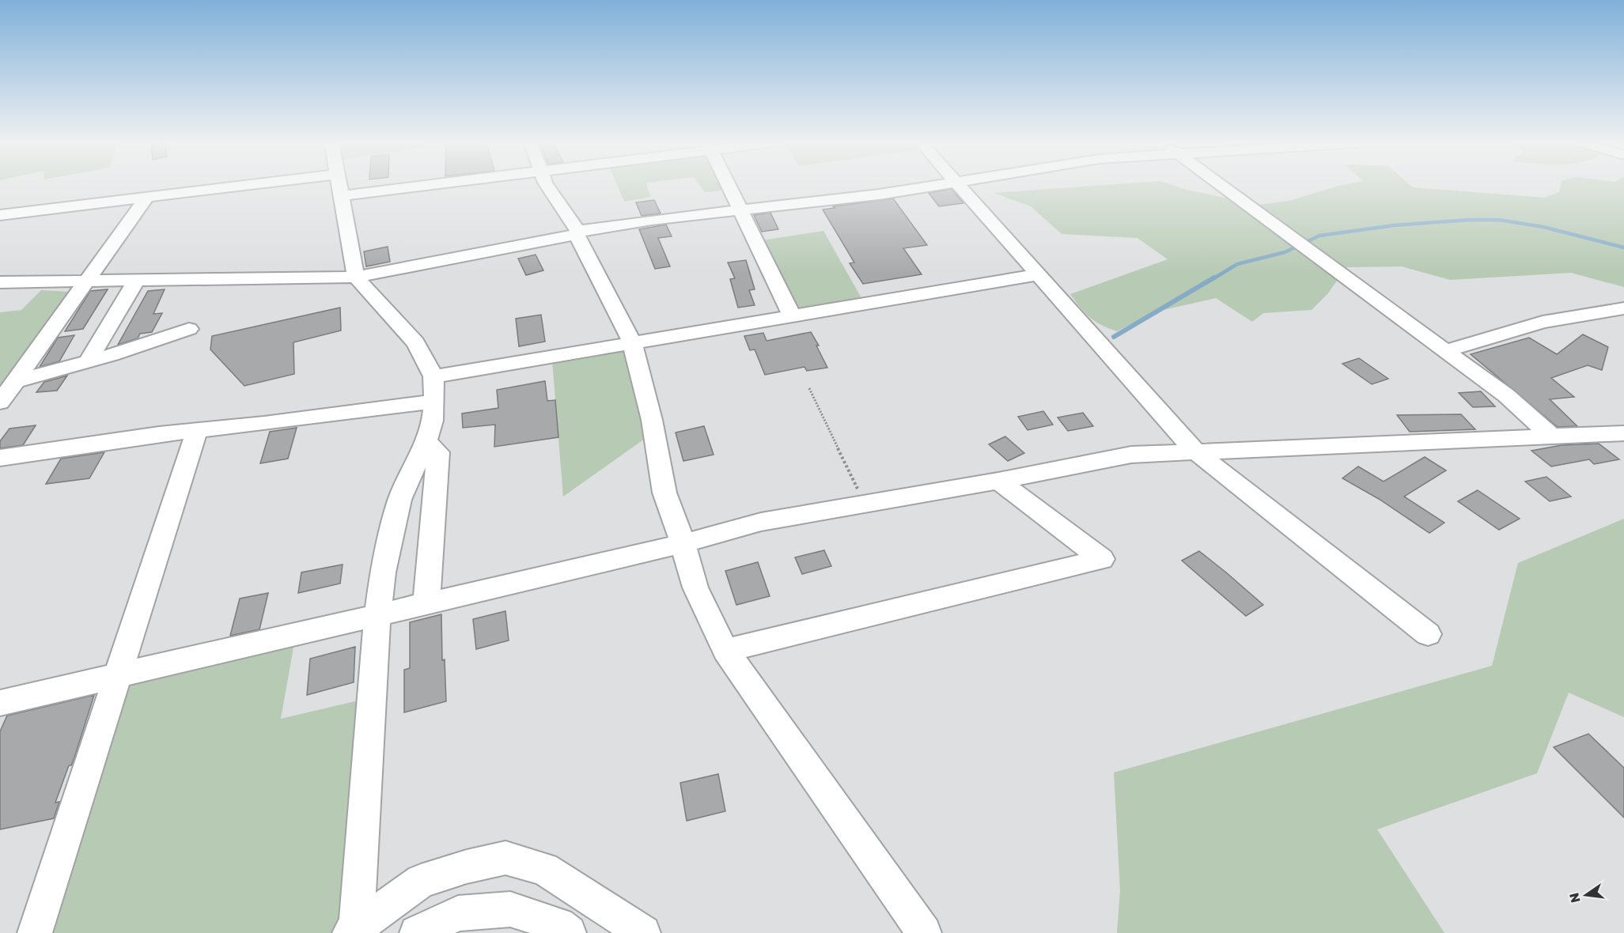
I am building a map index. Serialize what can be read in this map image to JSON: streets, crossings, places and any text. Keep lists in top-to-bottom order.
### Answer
{
  "north": "left"
}
